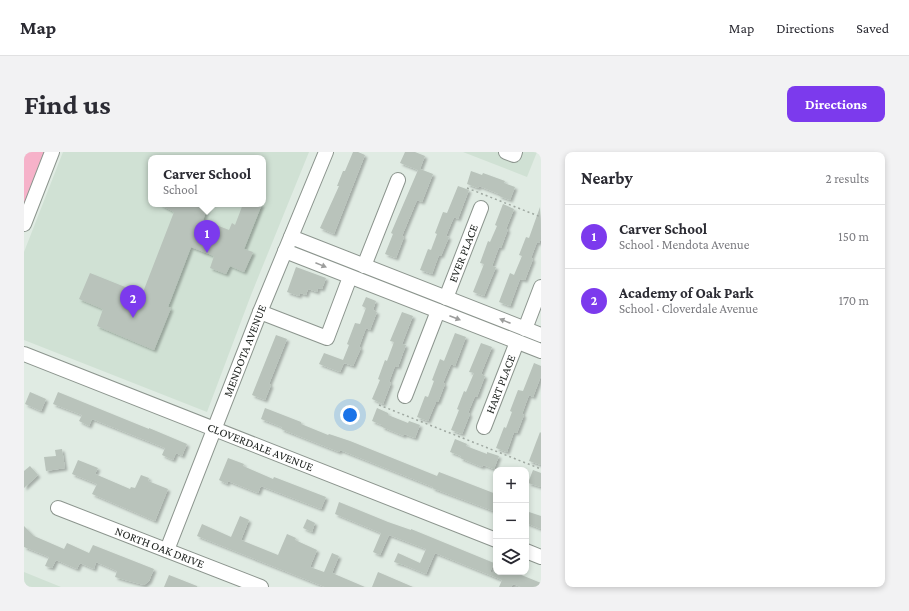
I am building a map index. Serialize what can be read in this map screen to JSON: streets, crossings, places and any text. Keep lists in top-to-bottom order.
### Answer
{
  "streets": {
    "street": [
      "EVER PLACE",
      "MENDOTA AVENUE",
      "HART PLACE",
      "CLOVERDALE AVENUE",
      "NORTH OAK DRIVE"
    ]
  },
  "crossings": [
    ["MENDOTA AVENUE", "CLOVERDALE AVENUE"],
    ["MENDOTA AVENUE", "NORTH OAK DRIVE"]
  ],
  "page": {
    "header": "Map",
    "nav": ["Map", "Directions", "Saved"],
    "buttons": "Directions",
    "title": "Find us",
    "heading": ["Nearby", "2 results"],
    "popup": ["Carver School", "School"],
    "list": [
      {
        "mark": "1",
        "name": "Carver School",
        "note": "School · Mendota Avenue",
        "value": "150 m"
      },
      {
        "mark": "2",
        "name": "Academy of Oak Park",
        "note": "School · Cloverdale Avenue",
        "value": "170 m"
      }
    ],
    "pins": ["1", "2"],
    "map_buttons": ["+", "−"]
  }
}
